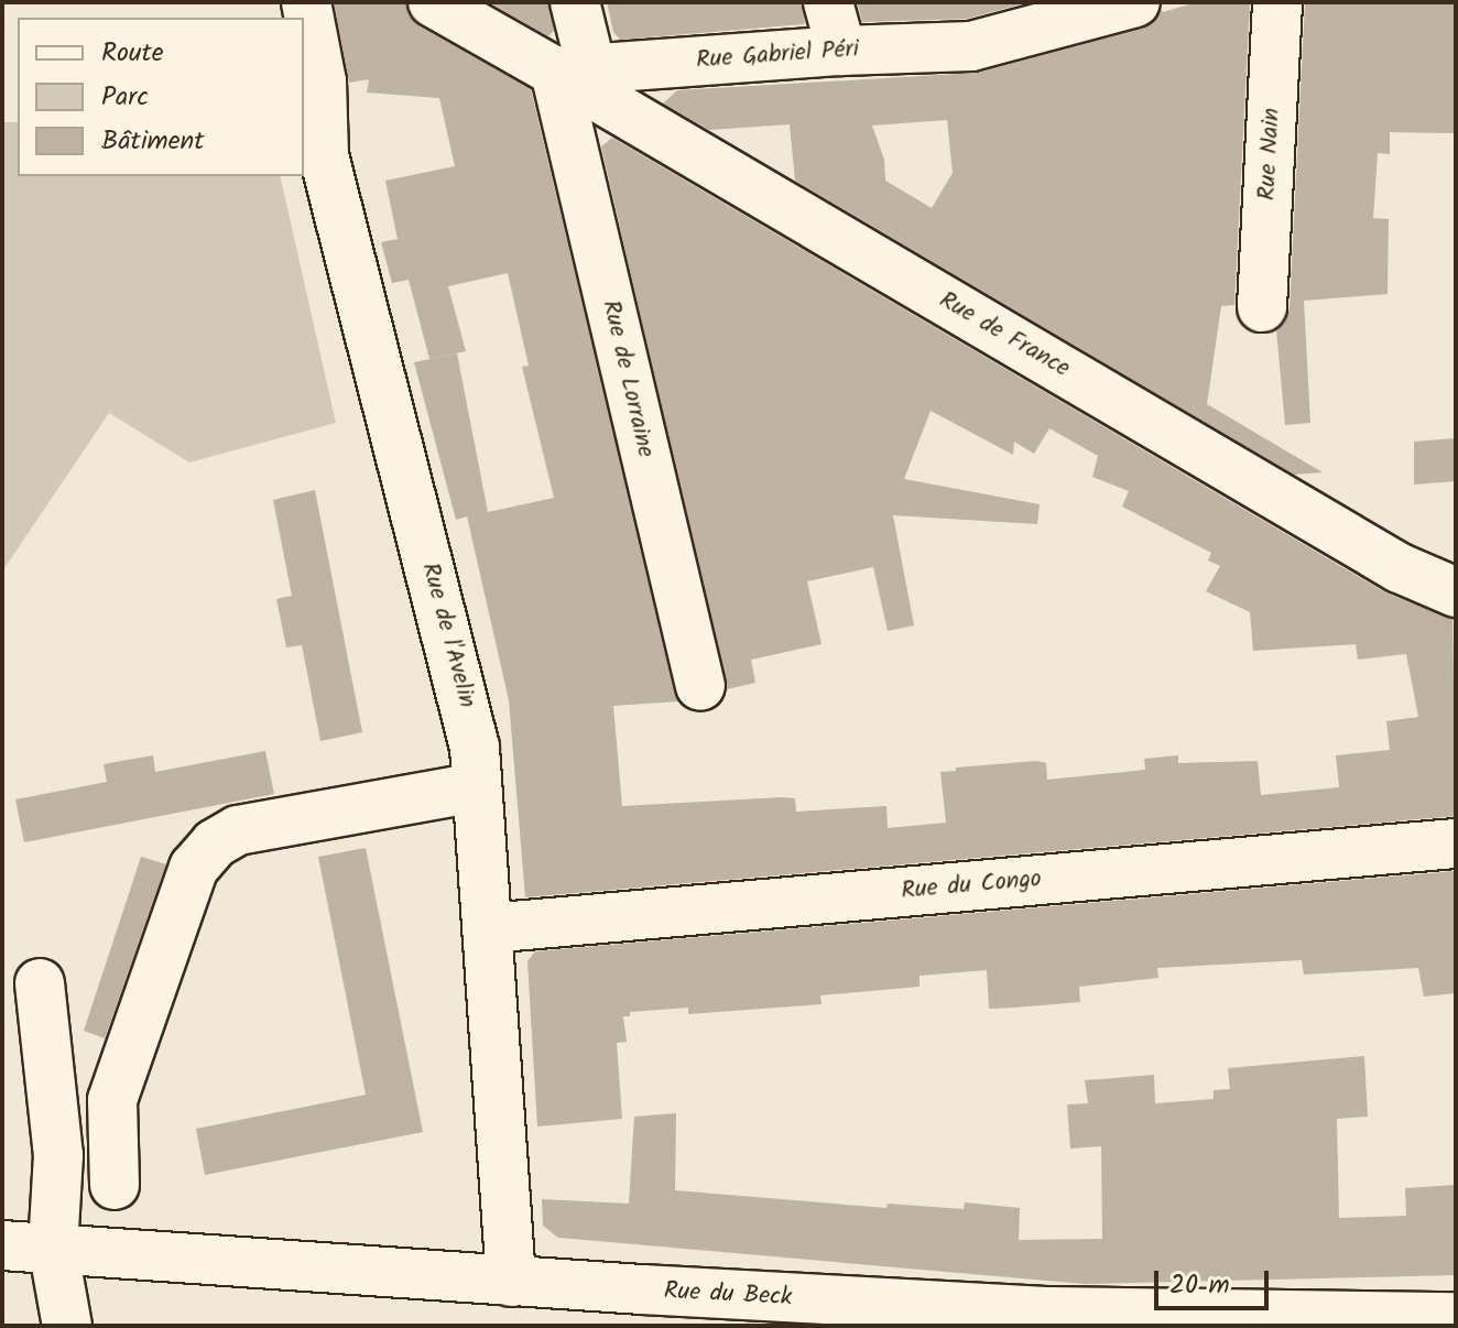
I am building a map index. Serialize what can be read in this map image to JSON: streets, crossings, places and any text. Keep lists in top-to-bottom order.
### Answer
{
  "streets": {
    "street": [
      "Rue Gabriel Péri",
      "Rue Nain",
      "Rue de France",
      "Rue de Lorraine",
      "Rue de l'Avelin",
      "Rue du Congo",
      "Rue du Beck"
    ]
  },
  "crossings": [
    ["Rue Gabriel Péri", "Rue de France"],
    ["Rue Gabriel Péri", "Rue de Lorraine"],
    ["Rue de France", "Rue de Lorraine"],
    ["Rue de l'Avelin", "Rue du Congo"],
    ["Rue de l'Avelin", "Rue du Beck"]
  ],
  "legend": ["Route", "Parc", "Bâtiment"],
  "scale_bar": "20 m"
}
